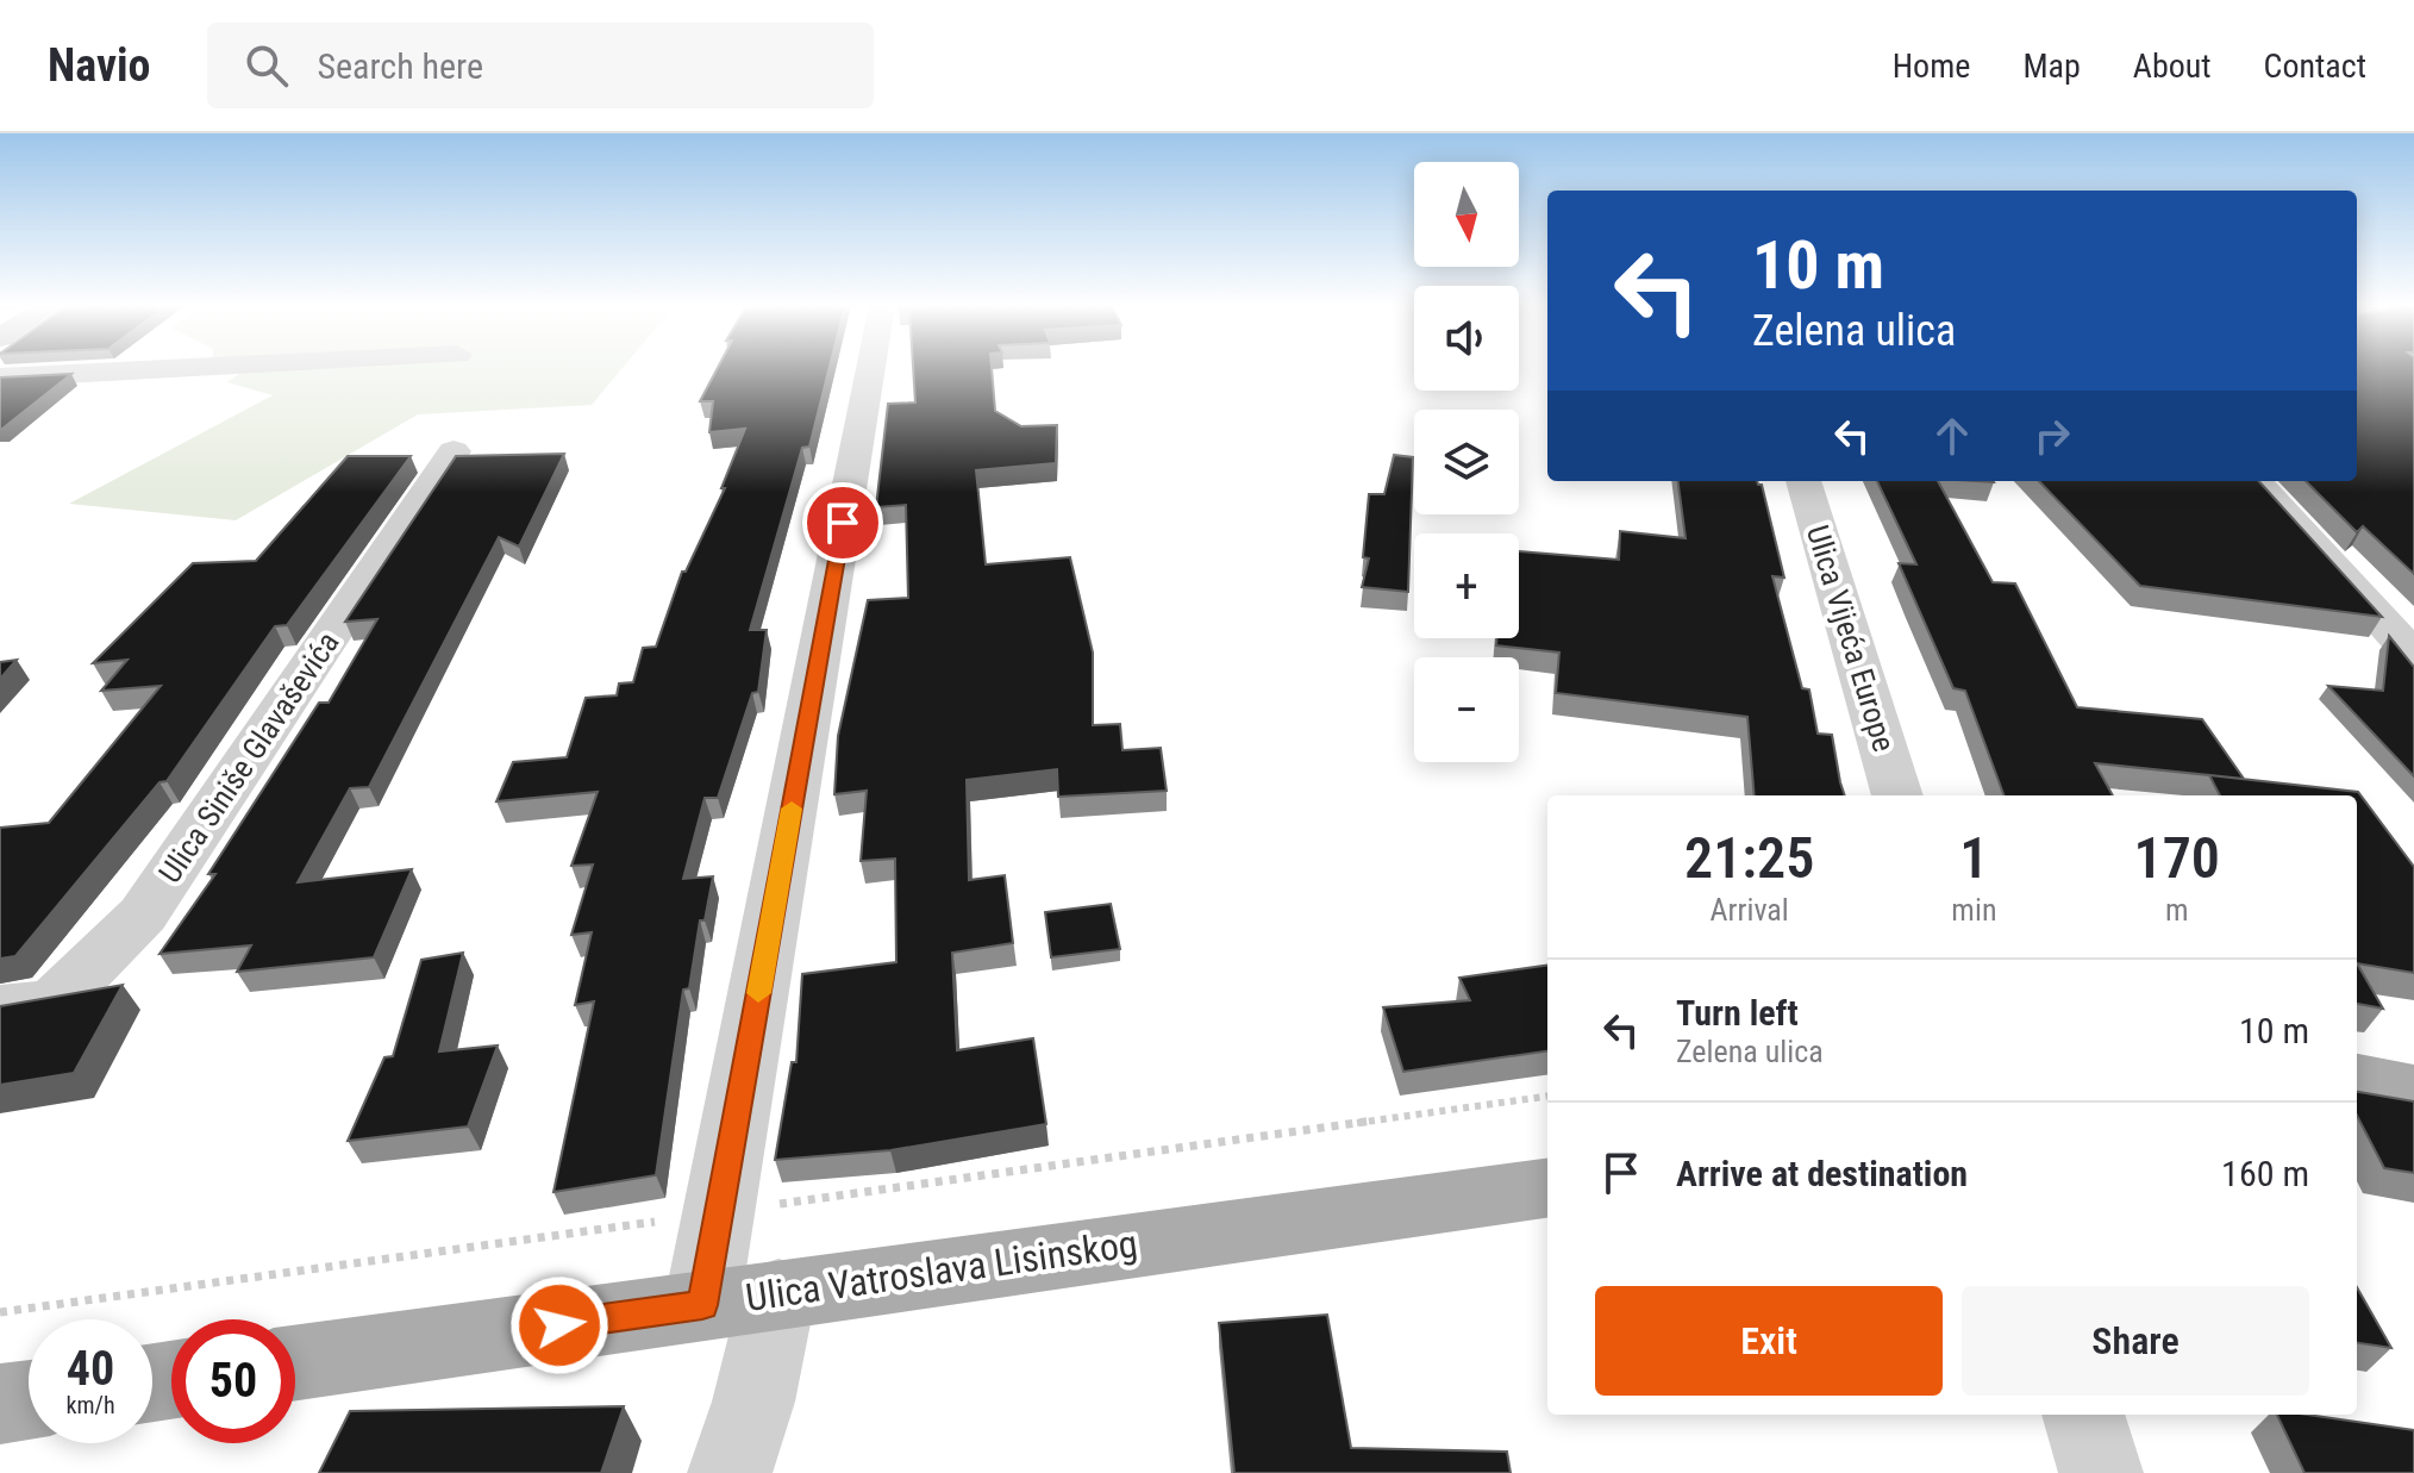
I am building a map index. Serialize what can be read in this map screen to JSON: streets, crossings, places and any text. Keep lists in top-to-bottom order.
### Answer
{
  "streets": {
    "main road": ["Ulica Vatroslava Lisinskog"],
    "street": ["Ulica Vijeća Europe", "Ulica Siniše Glavaševića"]
  },
  "north": "bottom",
  "page": {
    "header": "Navio",
    "search": "Search here",
    "nav": [
      "Home",
      "Map",
      "About",
      "Contact"
    ],
    "map_buttons": ["+", "−"],
    "turn": ["10 m", "Zelena ulica"],
    "eta": [
      "21:25",
      "Arrival",
      "1",
      "min",
      "170",
      "m"
    ],
    "list": [
      {
        "name": "Turn left",
        "note": "Zelena ulica",
        "value": "10 m"
      },
      {
        "name": "Arrive at destination",
        "value": "160 m"
      }
    ],
    "buttons": ["Exit", "Share"],
    "speed": "40 km/h",
    "limit": "50"
  }
}
